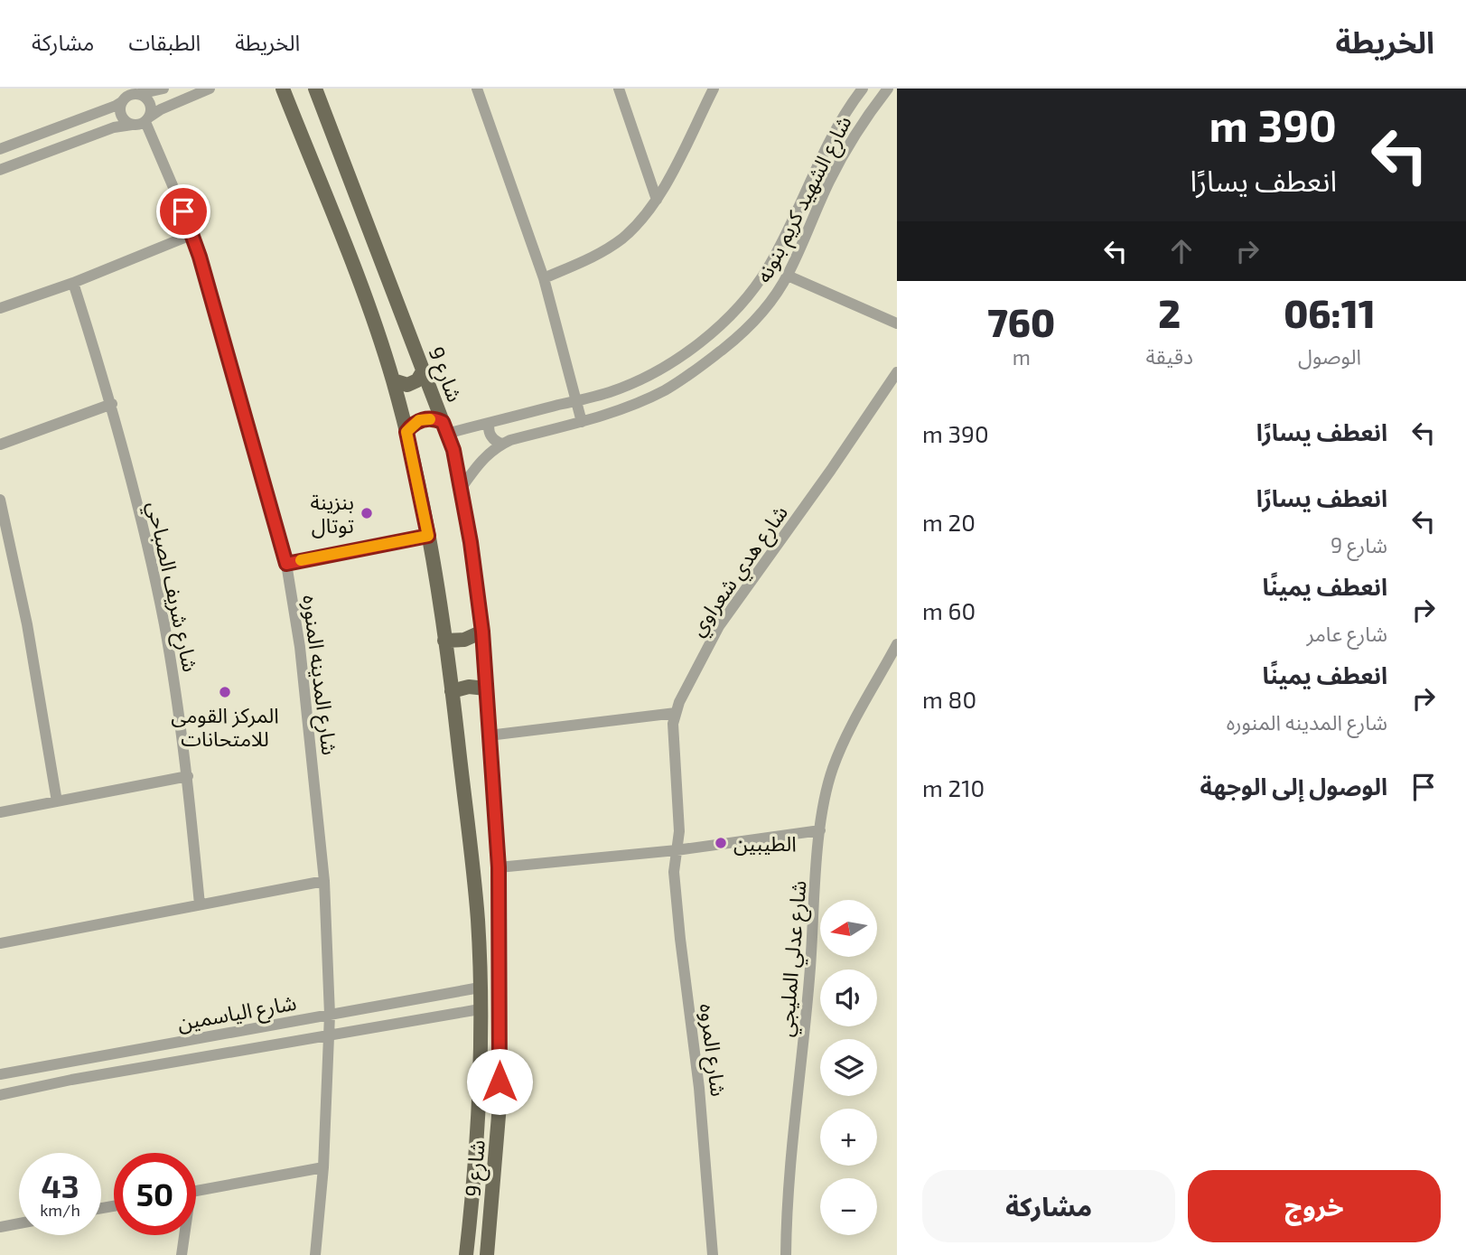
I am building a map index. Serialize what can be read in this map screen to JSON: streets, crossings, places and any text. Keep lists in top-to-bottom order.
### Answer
{
  "streets": {
    "main road": ["شارع 9"],
    "street": [
      "شارع الشهيد كريم بنونه",
      "شارع هدي شعراوي",
      "شارع شريف الصباحي",
      "شارع المدينه المنوره",
      "شارع عدلي المليجي",
      "شارع الياسمين",
      "شارع المروه"
    ]
  },
  "crossings": [
    ["شارع الشهيد كريم بنونه", "شارع 9"],
    ["شارع 9", "شارع الياسمين"],
    ["شارع هدي شعراوي", "شارع المروه"],
    ["شارع المدينه المنوره", "شارع الياسمين"]
  ],
  "places": ["بنزينة توتال", "المركز القومى للامتحانات", "الطيبين"],
  "north": "left",
  "page": {
    "header": "الخريطة",
    "nav": ["الخريطة", "الطبقات", "مشاركة"],
    "turn": ["390 m", "انعطف يسارًا"],
    "eta": [
      "06:11",
      "الوصول",
      "2",
      "دقيقة",
      "760",
      "m"
    ],
    "list": [
      {
        "name": "انعطف يسارًا",
        "value": "390 m"
      },
      {
        "name": "انعطف يسارًا",
        "note": "شارع 9",
        "value": "20 m"
      },
      {
        "name": "انعطف يمينًا",
        "note": "شارع عامر",
        "value": "60 m"
      },
      {
        "name": "انعطف يمينًا",
        "note": "شارع المدينه المنوره",
        "value": "80 m"
      },
      {
        "name": "الوصول إلى الوجهة",
        "value": "210 m"
      }
    ],
    "map_buttons": ["+", "−"],
    "speed": "43 km/h",
    "limit": "50",
    "buttons": ["خروج", "مشاركة"]
  }
}
